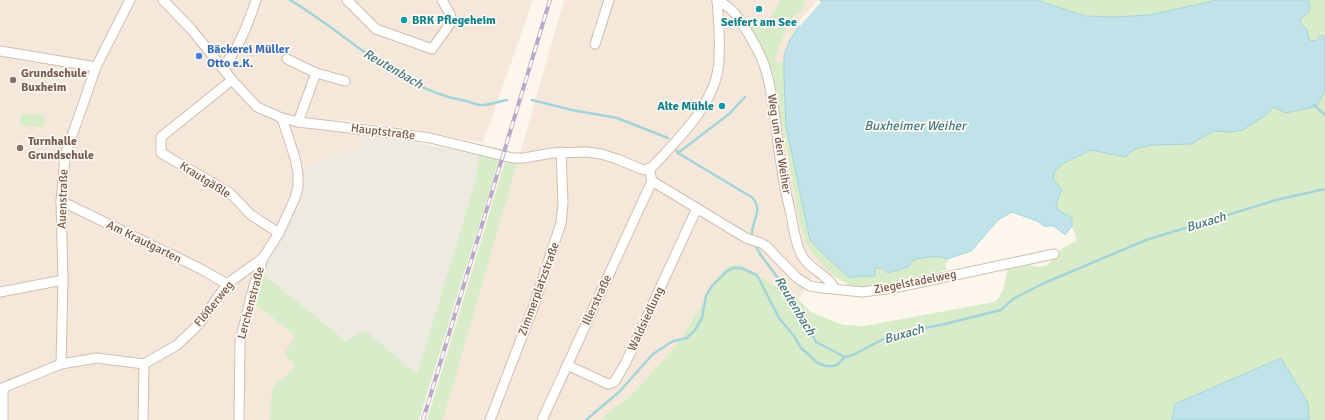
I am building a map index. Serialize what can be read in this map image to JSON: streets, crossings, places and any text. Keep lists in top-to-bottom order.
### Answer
{
  "streets": {
    "street": [
      "Hauptstraße",
      "Weg um den Weiher",
      "Krautgäßle",
      "Auenstraße",
      "Am Krautgarten",
      "Ziegelstadelweg",
      "Zimmerplatzstraße",
      "Illerstraße",
      "Lerchenstraße",
      "Flößerweg",
      "Waldsiedlung"
    ]
  },
  "crossings": [
    ["Hauptstraße", "Krautgäßle"],
    ["Hauptstraße", "Zimmerplatzstraße"],
    ["Hauptstraße", "Flößerweg"],
    ["Weg um den Weiher", "Ziegelstadelweg"],
    ["Krautgäßle", "Flößerweg"],
    ["Auenstraße", "Am Krautgarten"],
    ["Am Krautgarten", "Flößerweg"],
    ["Ziegelstadelweg", "Illerstraße"],
    ["Ziegelstadelweg", "Waldsiedlung"],
    ["Illerstraße", "Waldsiedlung"],
    ["Lerchenstraße", "Flößerweg"]
  ],
  "water": ["Reutenbach", "Buxheimer Weiher", "Buxach"],
  "places": [
    "Seifert am See",
    "BRK Pflegeheim",
    "Bäckerei Müller Otto e.K.",
    "Grundschule Buxheim",
    "Alte Mühle",
    "Turnhalle Grundschule"
  ]
}
